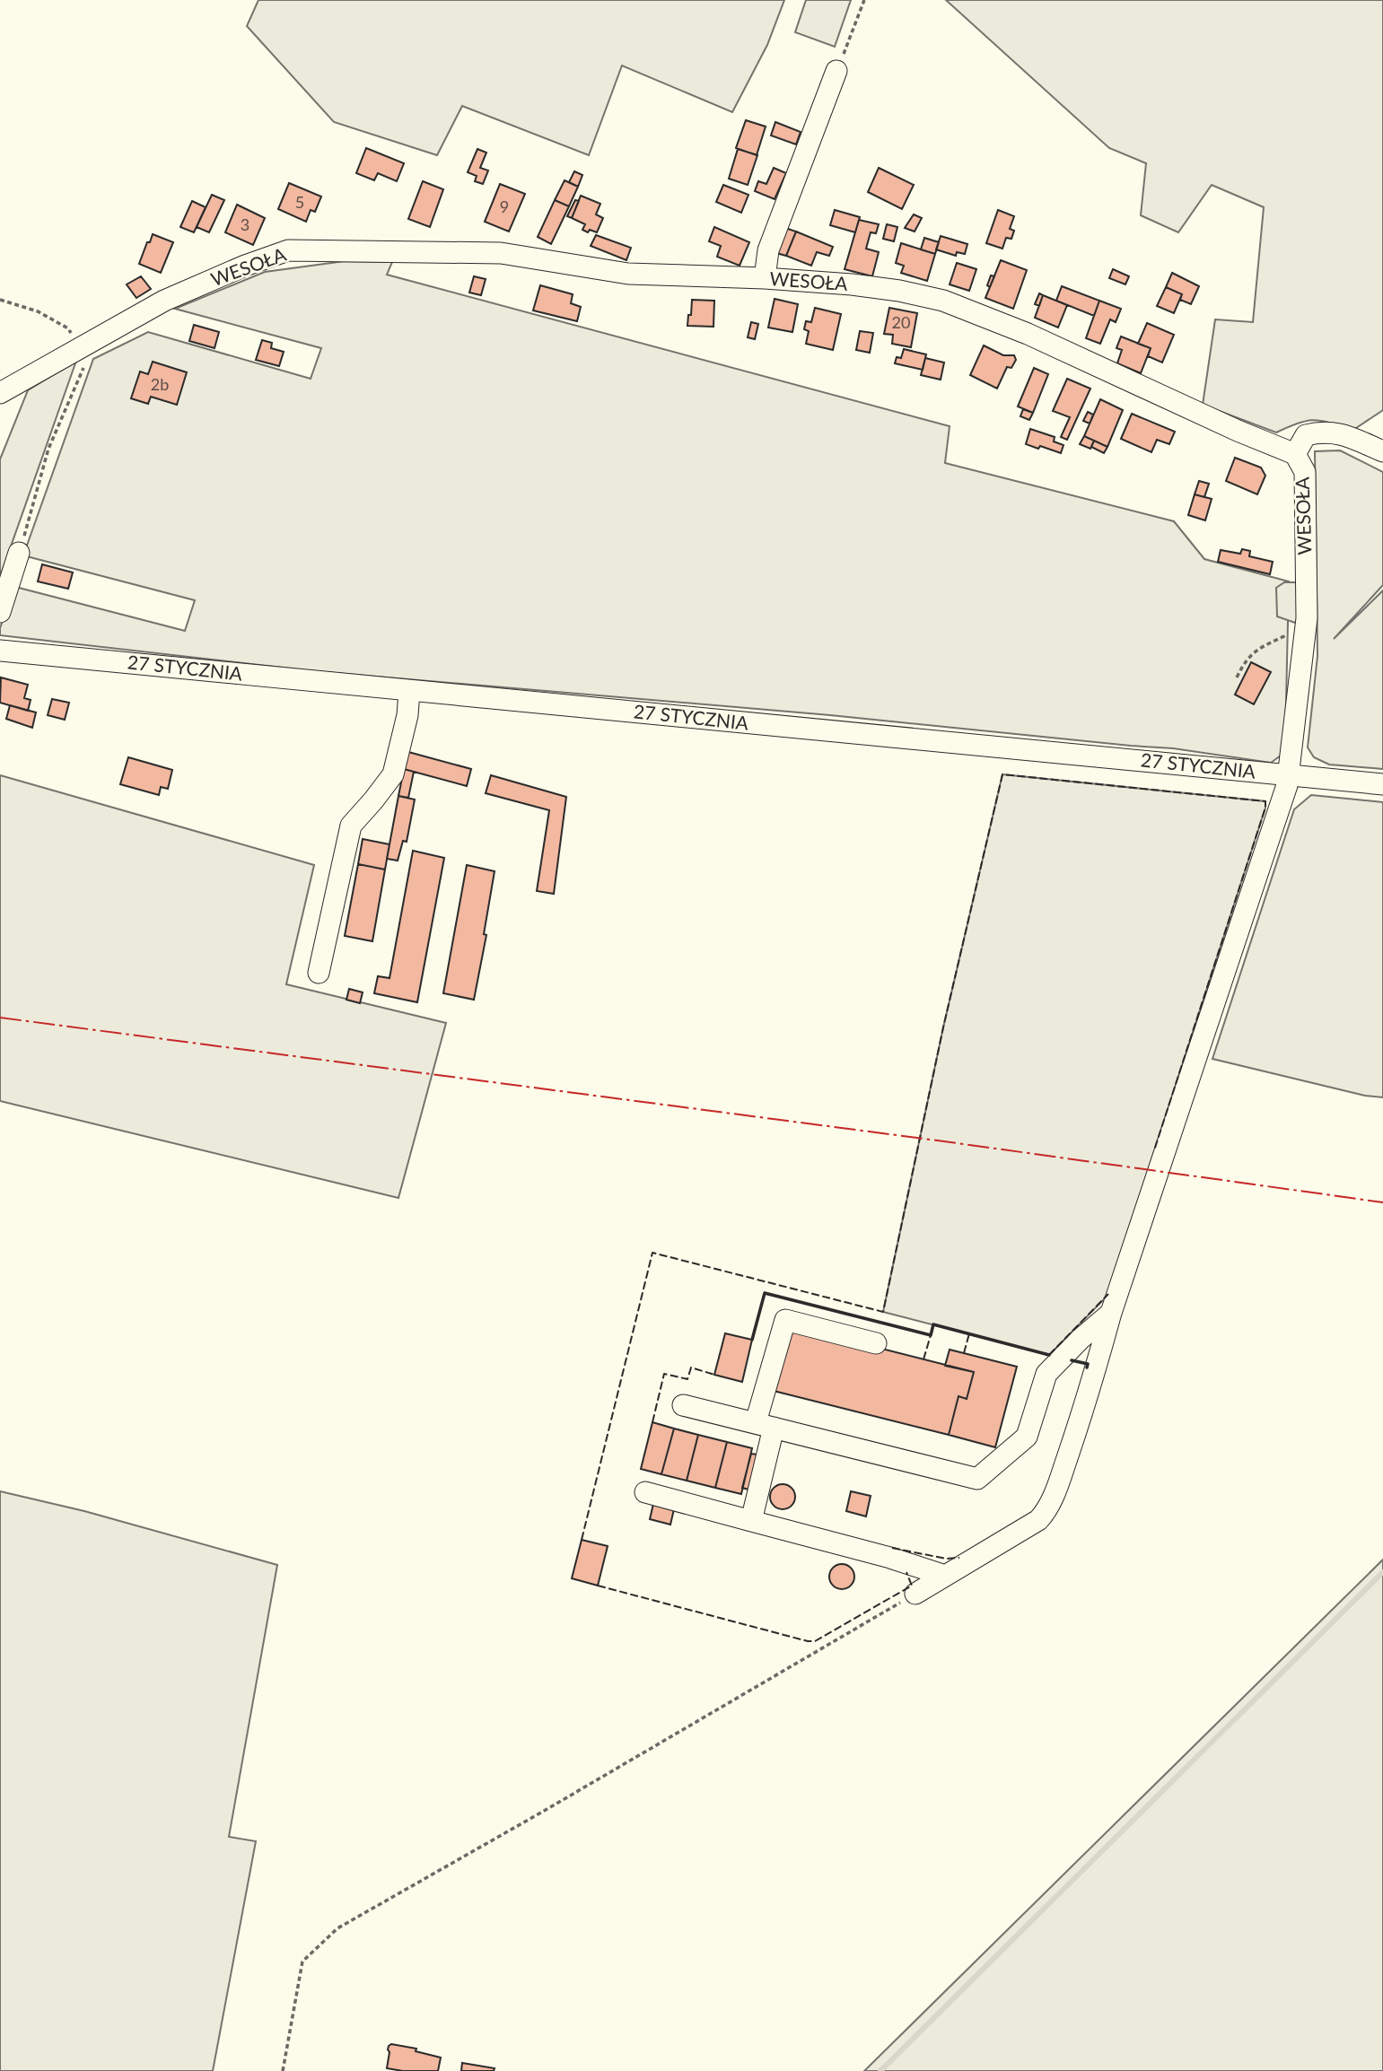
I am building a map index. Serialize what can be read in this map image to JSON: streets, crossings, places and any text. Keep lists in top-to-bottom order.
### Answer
{
  "streets": {
    "street": ["WESOŁA", "27 STYCZNIA"]
  },
  "crossings": [
    ["WESOŁA", "27 STYCZNIA"]
  ],
  "house_numbers": [
    "5",
    "9",
    "3",
    "20",
    "2b"
  ]
}
